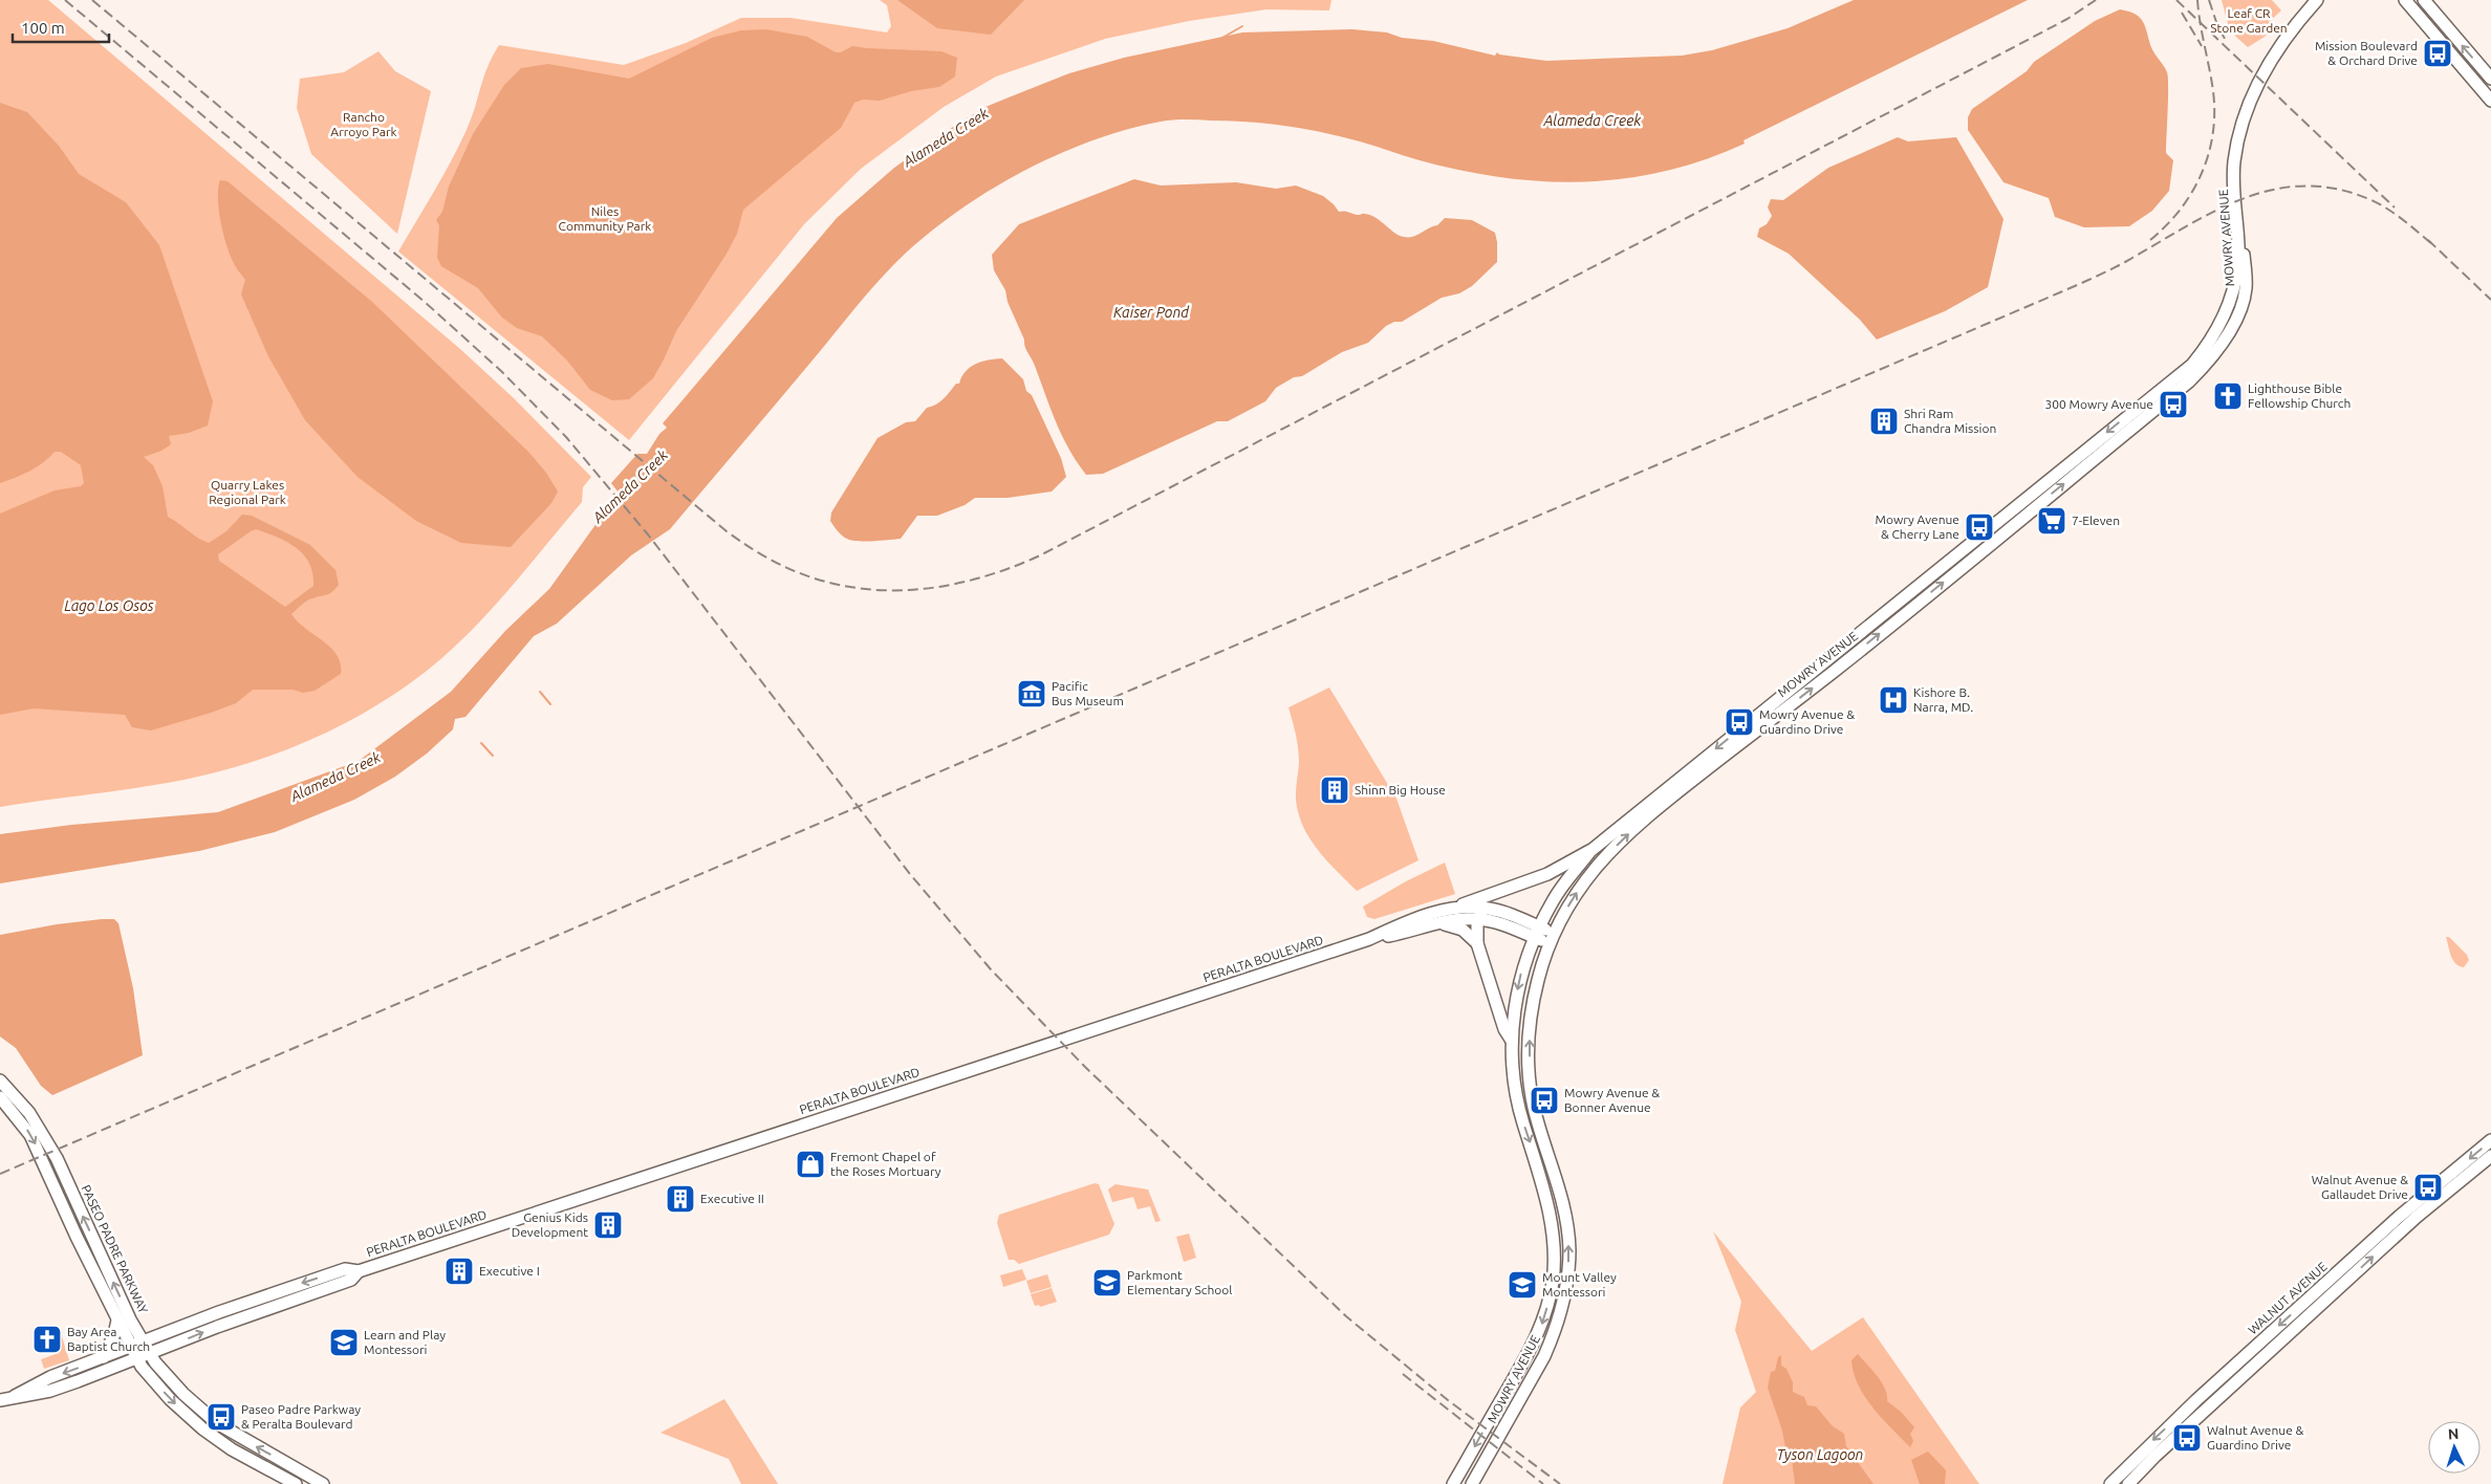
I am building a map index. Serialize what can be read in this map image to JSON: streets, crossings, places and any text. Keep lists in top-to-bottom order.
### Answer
{
  "streets": {
    "main road": [
      "MOWRY AVENUE",
      "PERALTA BOULEVARD",
      "PASEO PADRE PARKWAY",
      "WALNUT AVENUE"
    ]
  },
  "crossings": [
    ["MOWRY AVENUE", "PERALTA BOULEVARD"],
    ["PERALTA BOULEVARD", "PASEO PADRE PARKWAY"]
  ],
  "water": [
    "Alameda Creek",
    "Kaiser Pond",
    "Lago Los Osos",
    "Tyson Lagoon"
  ],
  "parks": [
    "Leaf CR Stone Garden",
    "Rancho Arroyo Park",
    "Niles Community Park",
    "Quarry Lakes Regional Park"
  ],
  "places": {
    "bus stop": [
      "Mission Boulevard & Orchard Drive",
      "300 Mowry Avenue",
      "Mowry Avenue & Cherry Lane",
      "Mowry Avenue & Guardino Drive",
      "Mowry Avenue & Bonner Avenue",
      "Walnut Avenue & Gallaudet Drive",
      "Paseo Padre Parkway & Peralta Boulevard",
      "Walnut Avenue & Guardino Drive"
    ],
    "church": ["Lighthouse Bible Fellowship Church", "Bay Area Baptist Church"],
    "building": [
      "Shri Ram Chandra Mission",
      "Shinn Big House",
      "Executive II",
      "Genius Kids Development",
      "Executive I"
    ],
    "supermarket": ["7-Eleven"],
    "museum": ["Pacific Bus Museum"],
    "hospital": ["Kishore B. Narra, MD."],
    "shop": ["Fremont Chapel of the Roses Mortuary"],
    "school or university": ["Parkmont Elementary School", "Mount Valley Montessori", "Learn and Play Montessori"]
  },
  "scale_bar": "100 m",
  "north": "top"
}
